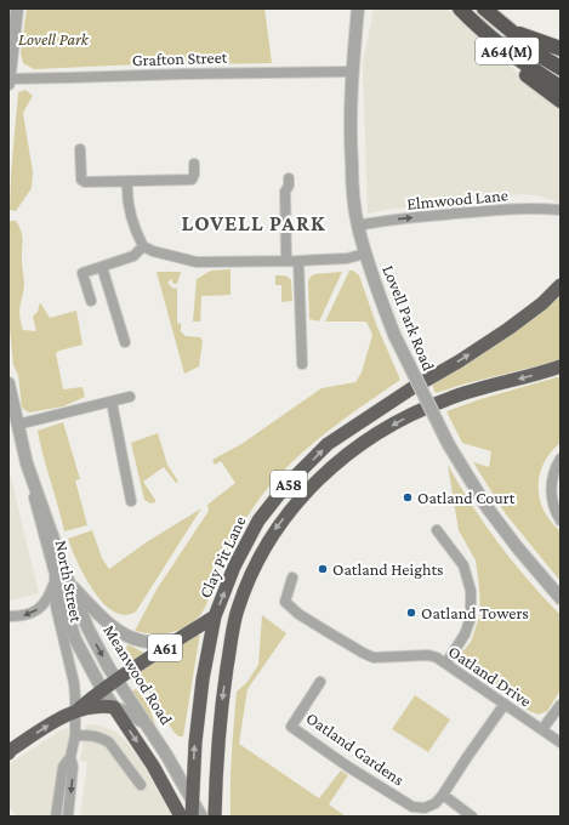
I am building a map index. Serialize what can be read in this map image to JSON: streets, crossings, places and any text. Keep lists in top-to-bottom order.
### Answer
{
  "streets": {
    "highway": [
      "A64(M)",
      "A58",
      "Clay Pit Lane",
      "A61",
      "Meanwood Road"
    ],
    "street": [
      "Grafton Street",
      "Elmwood Lane",
      "Lovell Park Road",
      "North Street",
      "Oatland Drive",
      "Oatland Gardens"
    ]
  },
  "crossings": [
    ["Grafton Street", "Lovell Park Road"],
    ["Elmwood Lane", "Lovell Park Road"],
    ["Clay Pit Lane", "A61"],
    ["Clay Pit Lane", "Meanwood Road"],
    ["North Street", "A61"],
    ["North Street", "Meanwood Road"],
    ["A61", "Meanwood Road"],
    ["Oatland Drive", "Oatland Gardens"]
  ],
  "one_way": ["Elmwood Lane"],
  "districts": ["LOVELL PARK"],
  "parks": ["Lovell Park"],
  "places": ["Oatland Court", "Oatland Heights", "Oatland Towers"]
}
